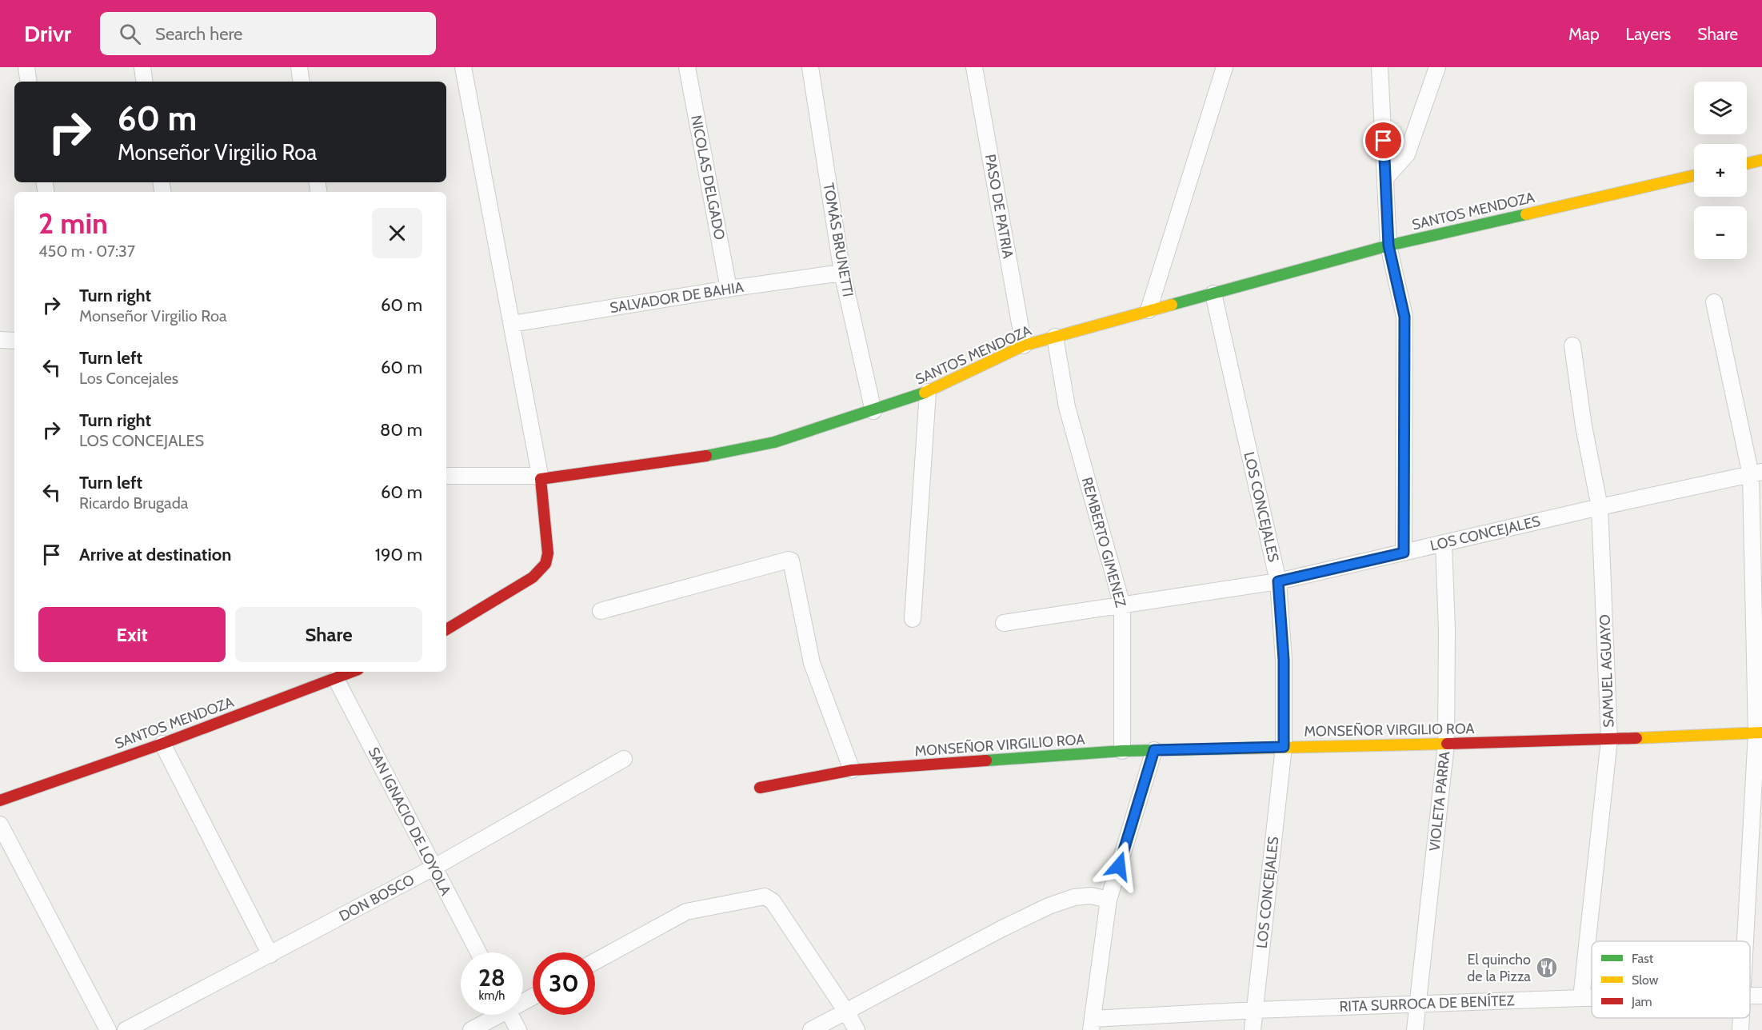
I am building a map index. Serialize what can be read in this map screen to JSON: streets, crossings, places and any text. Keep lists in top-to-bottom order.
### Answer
{
  "streets": {
    "street": [
      "NICOLAS DELGADO",
      "PASO DE PATRIA",
      "SANTOS MENDOZA",
      "TOMÁS BRUNETTI",
      "SALVADOR DE BAHIA",
      "LOS CONCEJALES",
      "REMBERTO GIMENEZ",
      "SAMUEL AGUAYO",
      "MONSEÑOR VIRGILIO ROA",
      "VIOLETA PARRA",
      "SAN IGNACIO DE LOYOLA",
      "DON BOSCO",
      "RITA SURROCA DE BENÍTEZ"
    ]
  },
  "crossings": [
    ["NICOLAS DELGADO", "SALVADOR DE BAHIA"],
    ["PASO DE PATRIA", "SANTOS MENDOZA"],
    ["SANTOS MENDOZA", "TOMÁS BRUNETTI"],
    ["SANTOS MENDOZA", "LOS CONCEJALES"],
    ["SANTOS MENDOZA", "REMBERTO GIMENEZ"],
    ["SANTOS MENDOZA", "SAN IGNACIO DE LOYOLA"],
    ["TOMÁS BRUNETTI", "SALVADOR DE BAHIA"],
    ["LOS CONCEJALES", "REMBERTO GIMENEZ"],
    ["LOS CONCEJALES", "SAMUEL AGUAYO"],
    ["LOS CONCEJALES", "MONSEÑOR VIRGILIO ROA"],
    ["LOS CONCEJALES", "VIOLETA PARRA"],
    ["LOS CONCEJALES", "RITA SURROCA DE BENÍTEZ"],
    ["REMBERTO GIMENEZ", "MONSEÑOR VIRGILIO ROA"],
    ["SAMUEL AGUAYO", "MONSEÑOR VIRGILIO ROA"],
    ["SAMUEL AGUAYO", "RITA SURROCA DE BENÍTEZ"],
    ["MONSEÑOR VIRGILIO ROA", "VIOLETA PARRA"],
    ["VIOLETA PARRA", "RITA SURROCA DE BENÍTEZ"],
    ["SAN IGNACIO DE LOYOLA", "DON BOSCO"]
  ],
  "places": {
    "restaurant": ["El quincho de la Pizza"]
  },
  "legend": ["Fast", "Slow", "Jam"],
  "page": {
    "header": "Drivr",
    "search": "Search here",
    "nav": ["Map", "Layers", "Share"],
    "map_buttons": ["+", "−"],
    "turn": ["60 m", "Monseñor Virgilio Roa"],
    "heading": ["2 min", "450 m · 07:37"],
    "list": [
      {
        "name": "Turn right",
        "note": "Monseñor Virgilio Roa",
        "value": "60 m"
      },
      {
        "name": "Turn left",
        "note": "Los Concejales",
        "value": "60 m"
      },
      {
        "name": "Turn right",
        "note": "LOS CONCEJALES",
        "value": "80 m"
      },
      {
        "name": "Turn left",
        "note": "Ricardo Brugada",
        "value": "60 m"
      },
      {
        "name": "Arrive at destination",
        "value": "190 m"
      }
    ],
    "buttons": ["Exit", "Share"],
    "speed": "28 km/h",
    "limit": "30"
  }
}
